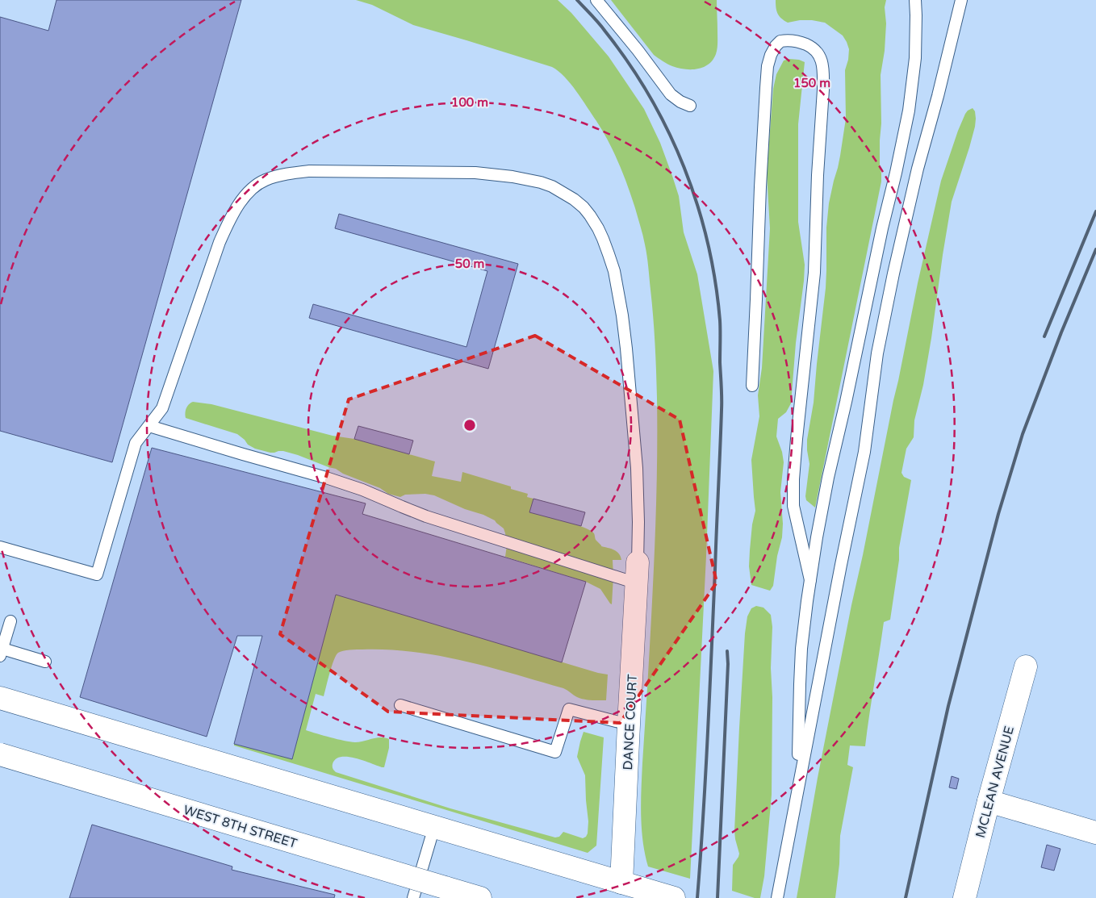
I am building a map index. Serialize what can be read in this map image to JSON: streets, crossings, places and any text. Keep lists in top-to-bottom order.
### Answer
{
  "streets": {
    "street": ["DANCE COURT", "MCLEAN AVENUE", "WEST 8TH STREET"]
  },
  "rings": ["150 m", "100 m", "50 m"]
}
